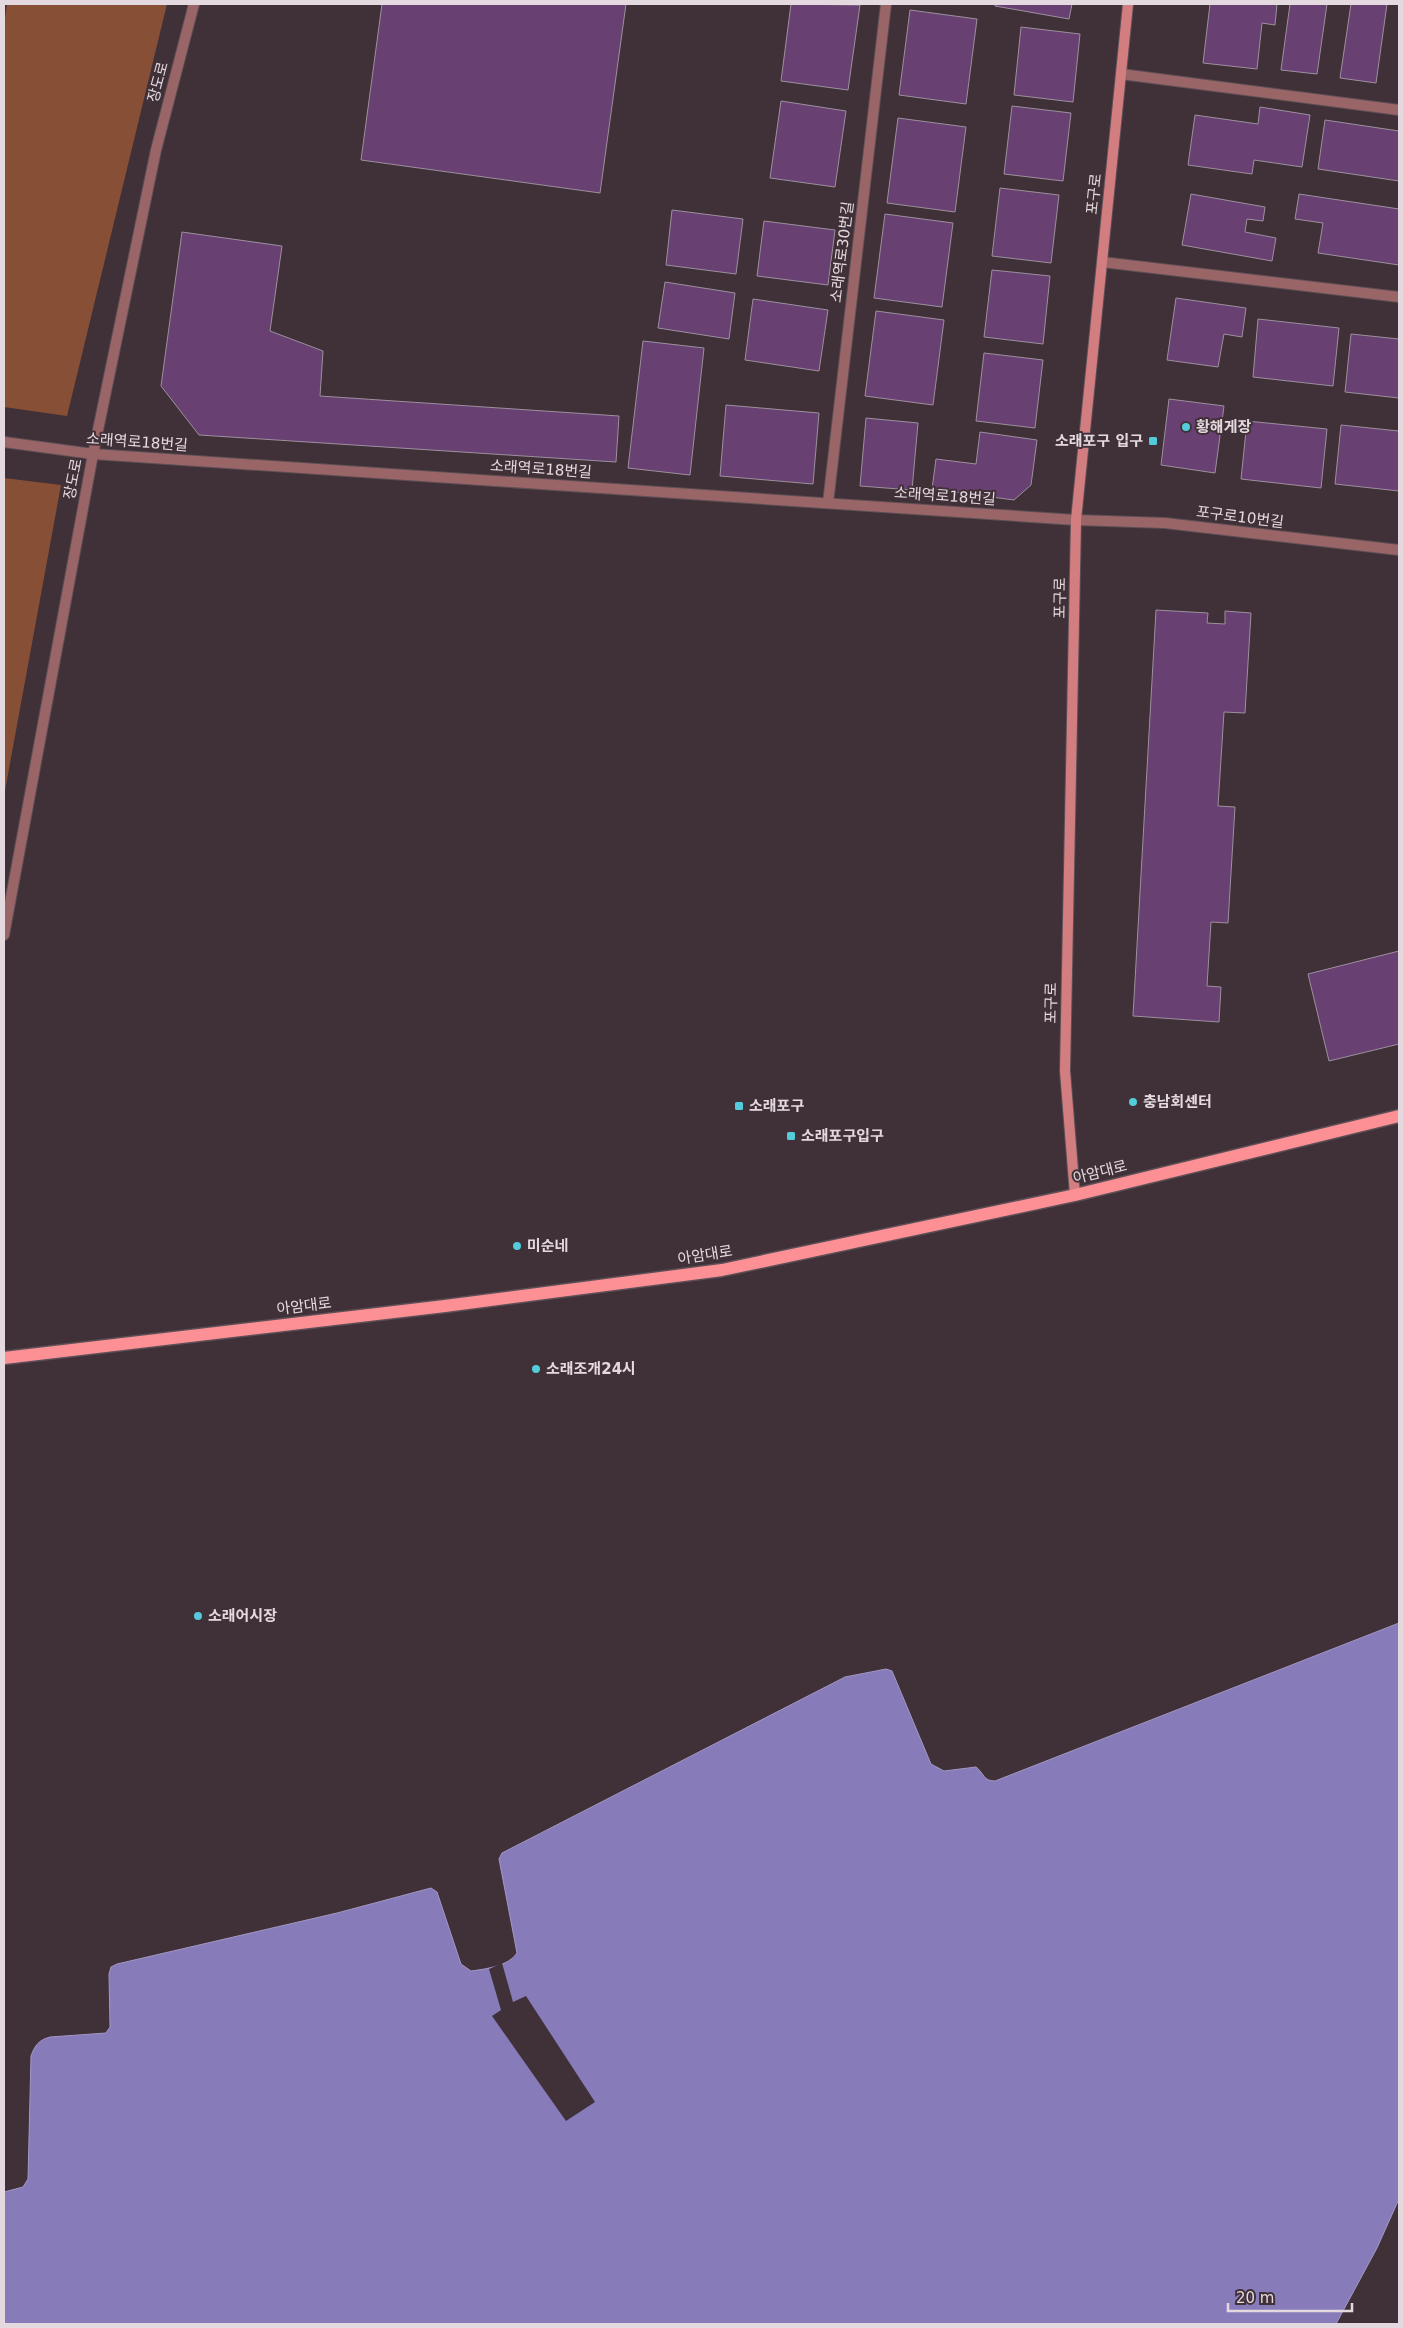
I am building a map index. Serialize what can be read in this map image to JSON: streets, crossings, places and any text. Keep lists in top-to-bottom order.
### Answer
{
  "streets": {
    "main road": ["아암대로"],
    "street": [
      "장도로",
      "포구로",
      "소래역로30번길",
      "소래역로18번길",
      "포구로10번길"
    ]
  },
  "crossings": [
    ["장도로", "소래역로18번길"],
    ["포구로", "소래역로18번길"],
    ["포구로", "포구로10번길"],
    ["포구로", "아암대로"],
    ["소래역로30번길", "소래역로18번길"],
    ["소래역로18번길", "포구로10번길"]
  ],
  "places": {
    "other": [
      "황해게장",
      "충남회센터",
      "미순네",
      "소래조개24시",
      "소래어시장"
    ],
    "transit": ["소래포구 입구", "소래포구", "소래포구입구"]
  },
  "scale_bar": "20 m"
}
